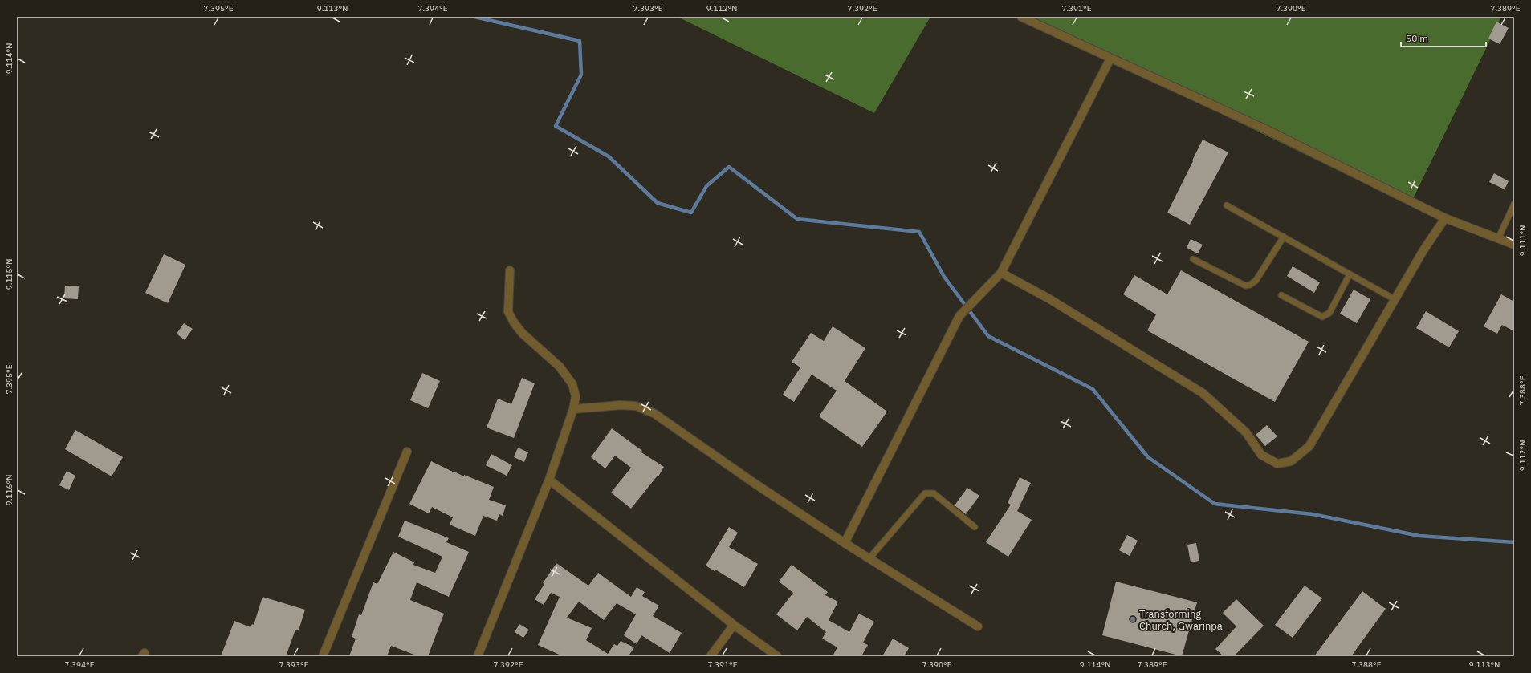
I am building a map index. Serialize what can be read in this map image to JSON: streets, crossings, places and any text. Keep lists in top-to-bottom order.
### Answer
{
  "places": ["Transforming Church, Gwarinpa"],
  "scale_bar": "50 m",
  "coordinates": [
    "7.395°E",
    "9.113°N",
    "7.394°E",
    "7.393°E",
    "9.112°N",
    "7.392°E",
    "7.391°E",
    "7.390°E",
    "7.389°E",
    "9.114°N",
    "9.111°N",
    "9.115°N",
    "7.388°E",
    "9.116°N"
  ]
}
